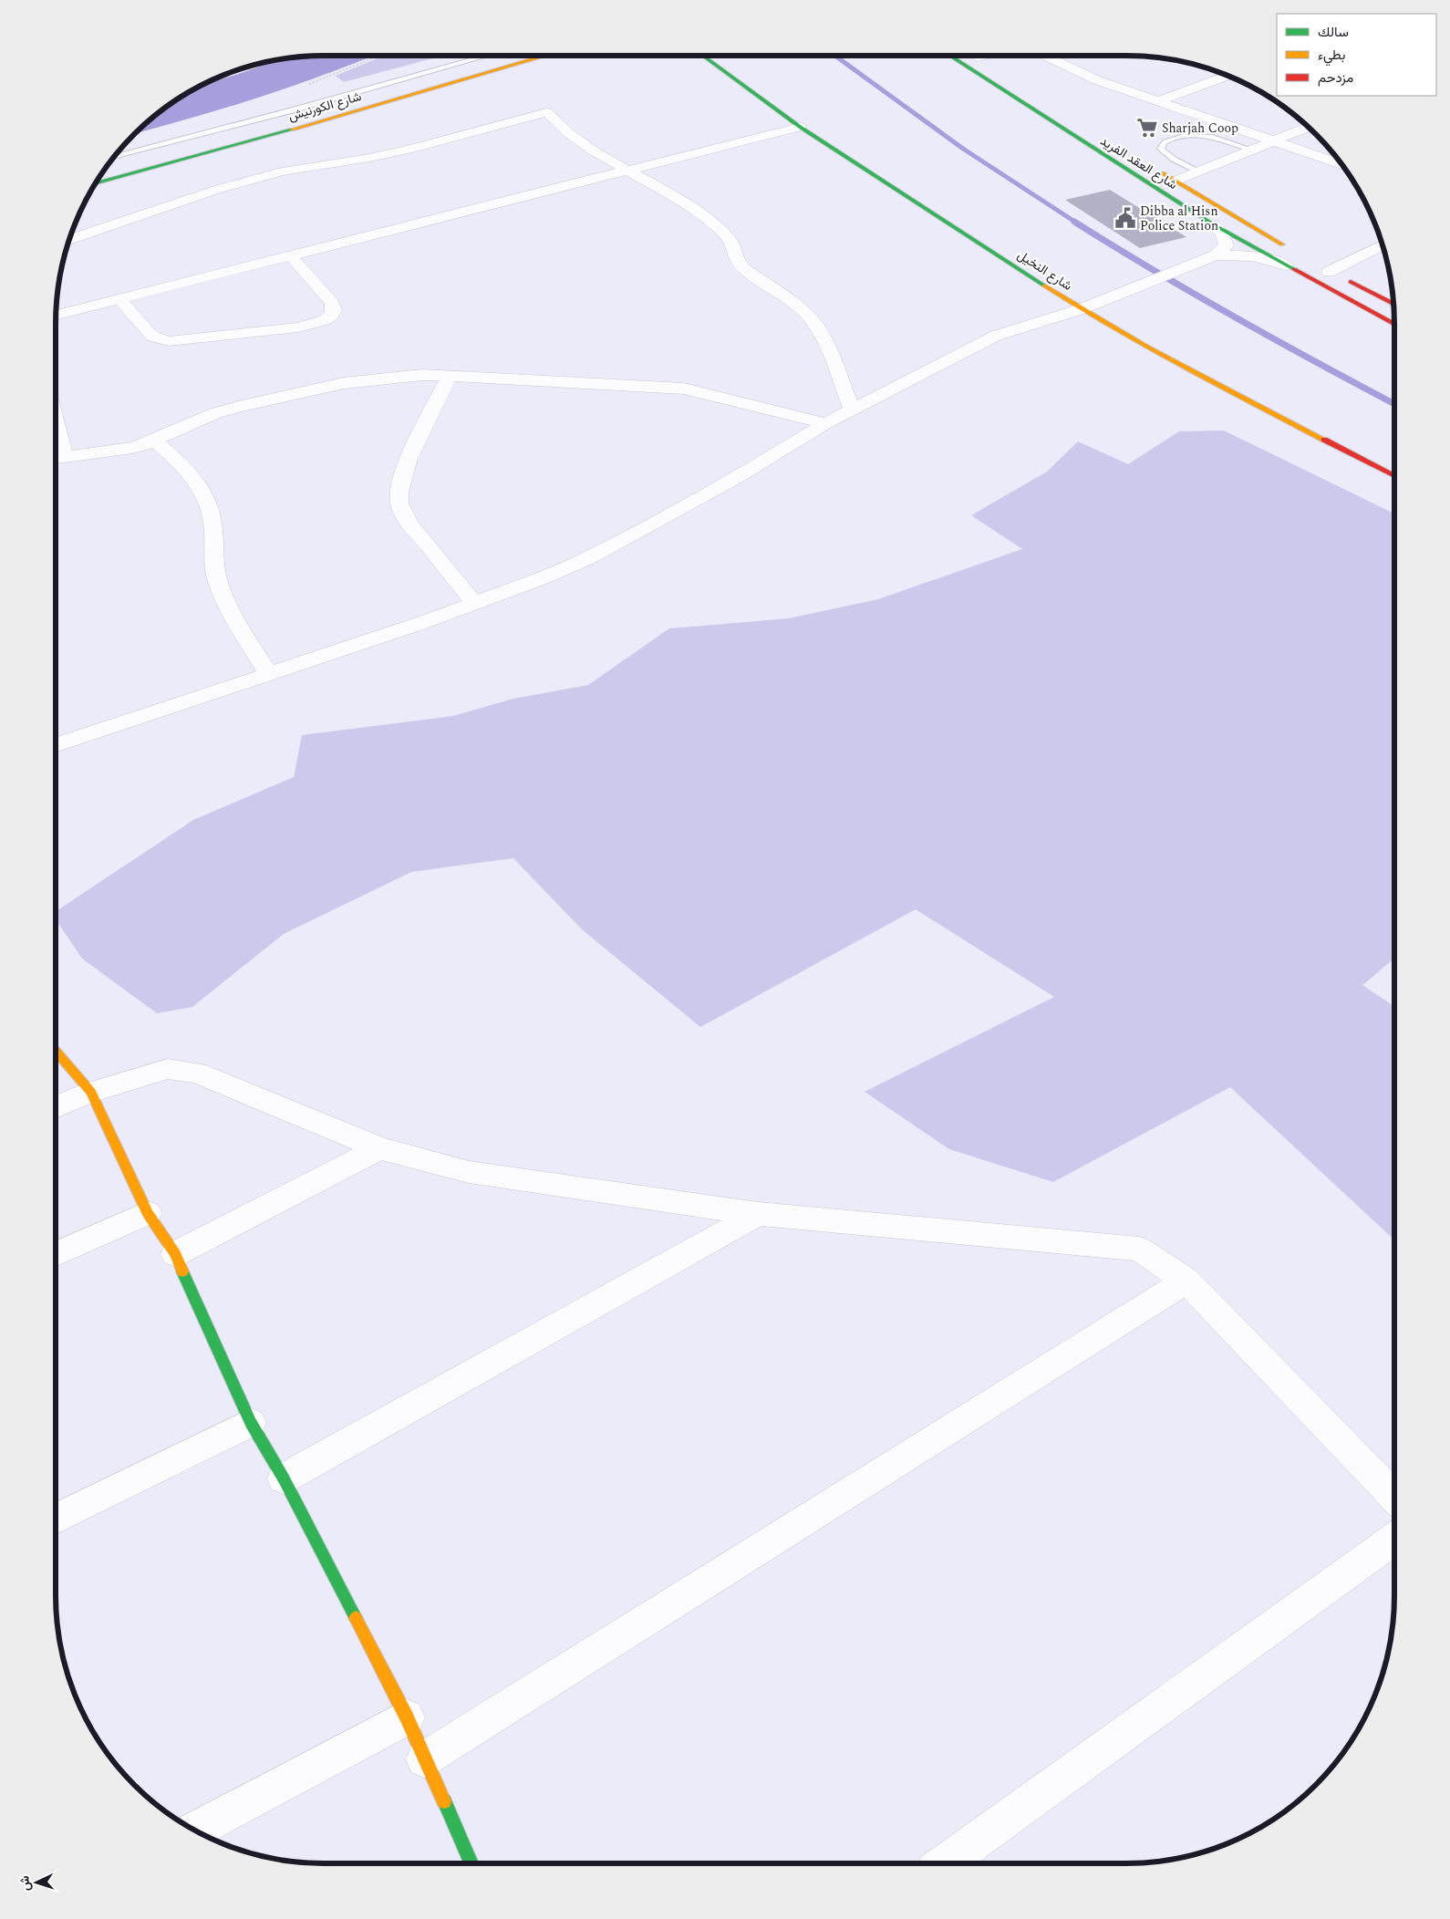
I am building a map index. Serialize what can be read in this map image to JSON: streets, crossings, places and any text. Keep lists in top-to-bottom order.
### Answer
{
  "streets": {
    "main road": ["شارع الكورنيش", "شارع العقد الفريد", "شارع النخيل"]
  },
  "places": {
    "supermarket": ["Sharjah Coop"],
    "public building": ["Dibba al Hisn Police Station"]
  },
  "legend": ["سالك", "بطيء", "مزدحم"],
  "north": "left"
}
